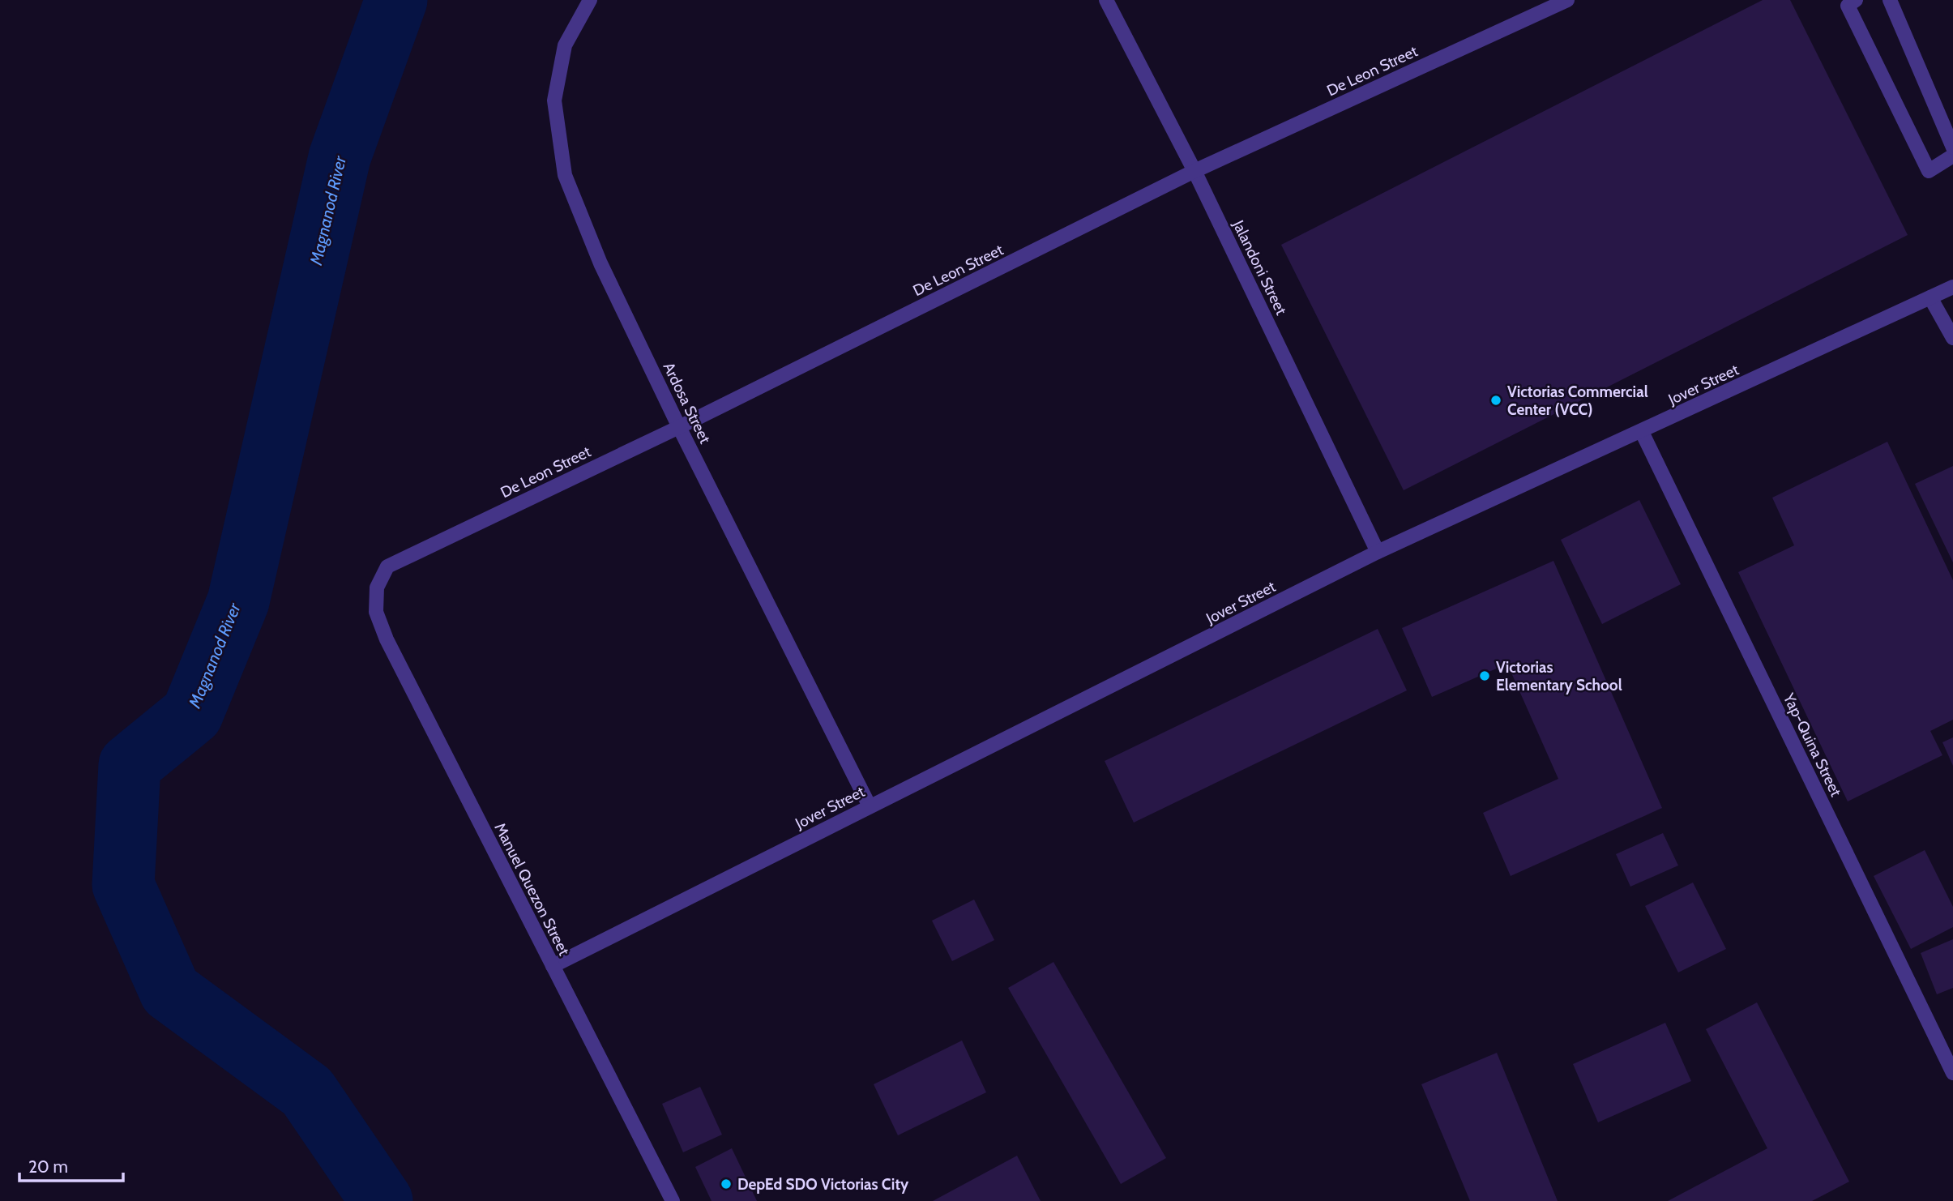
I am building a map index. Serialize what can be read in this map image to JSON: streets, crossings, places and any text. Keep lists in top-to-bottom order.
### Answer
{
  "streets": {
    "street": [
      "De Leon Street",
      "Jalandoni Street",
      "Jover Street",
      "Ardosa Street",
      "Yap-Quina Street",
      "Manuel Quezon Street"
    ]
  },
  "crossings": [
    ["De Leon Street", "Jalandoni Street"],
    ["De Leon Street", "Ardosa Street"],
    ["De Leon Street", "Manuel Quezon Street"],
    ["Jalandoni Street", "Jover Street"],
    ["Jover Street", "Ardosa Street"],
    ["Jover Street", "Yap-Quina Street"],
    ["Jover Street", "Manuel Quezon Street"]
  ],
  "water": ["Magnanod River"],
  "places": ["Victorias Commercial Center (VCC)", "Victorias Elementary School", "DepEd SDO Victorias City"],
  "scale_bar": "20 m"
}
